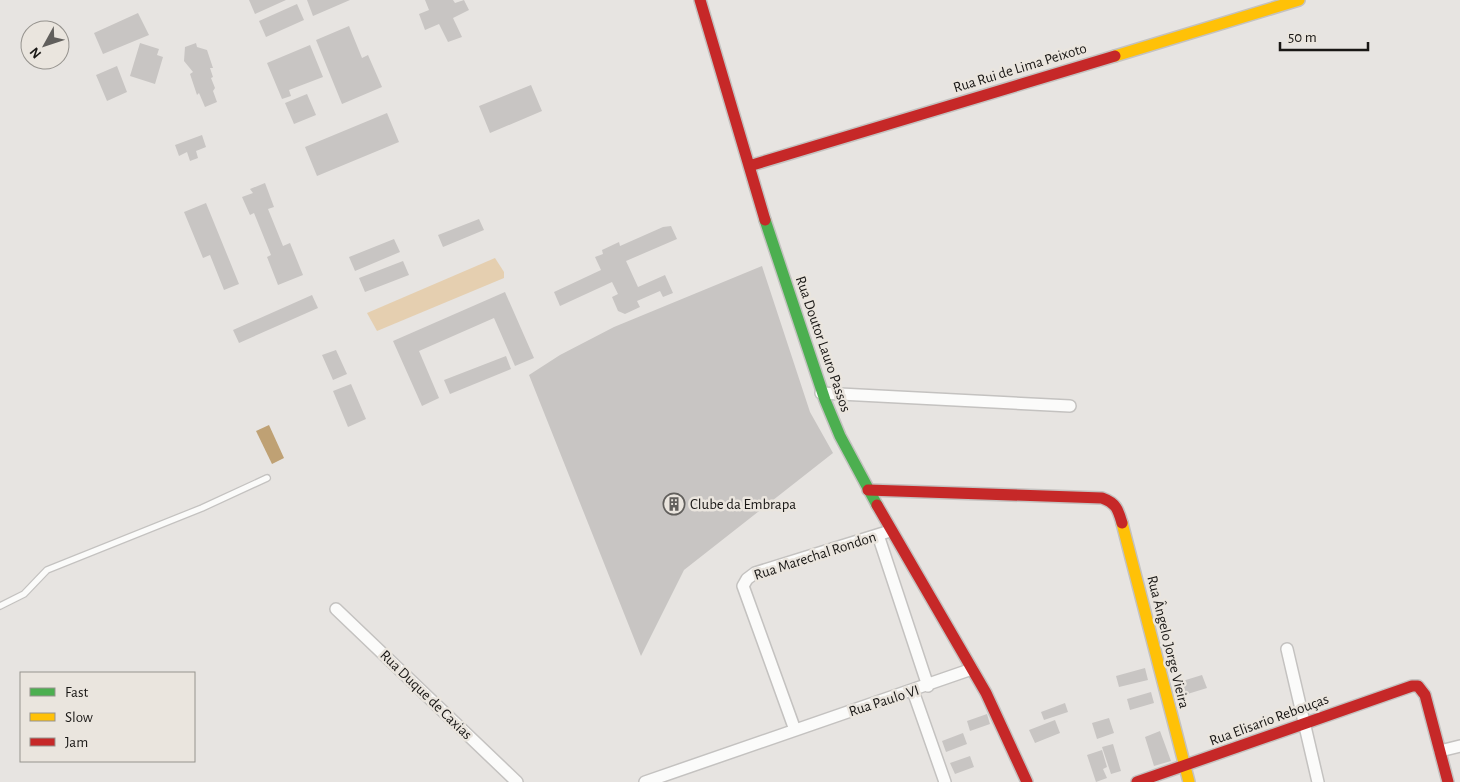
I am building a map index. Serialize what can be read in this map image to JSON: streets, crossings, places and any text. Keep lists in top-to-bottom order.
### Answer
{
  "streets": {
    "street": [
      "Rua Rui de Lima Peixoto",
      "Rua Doutor Lauro Passos",
      "Rua Marechal Rondon",
      "Rua Ângelo Jorge Vieira",
      "Rua Duque de Caxias",
      "Rua Paulo VI",
      "Rua Elisario Rebouças"
    ]
  },
  "crossings": [
    ["Rua Rui de Lima Peixoto", "Rua Doutor Lauro Passos"],
    ["Rua Doutor Lauro Passos", "Rua Marechal Rondon"],
    ["Rua Doutor Lauro Passos", "Rua Ângelo Jorge Vieira"],
    ["Rua Doutor Lauro Passos", "Rua Paulo VI"],
    ["Rua Marechal Rondon", "Rua Paulo VI"],
    ["Rua Ângelo Jorge Vieira", "Rua Elisario Rebouças"]
  ],
  "places": {
    "building": ["Clube da Embrapa"]
  },
  "legend": ["Fast", "Slow", "Jam"],
  "scale_bar": "50 m",
  "north": "bottom left"
}
